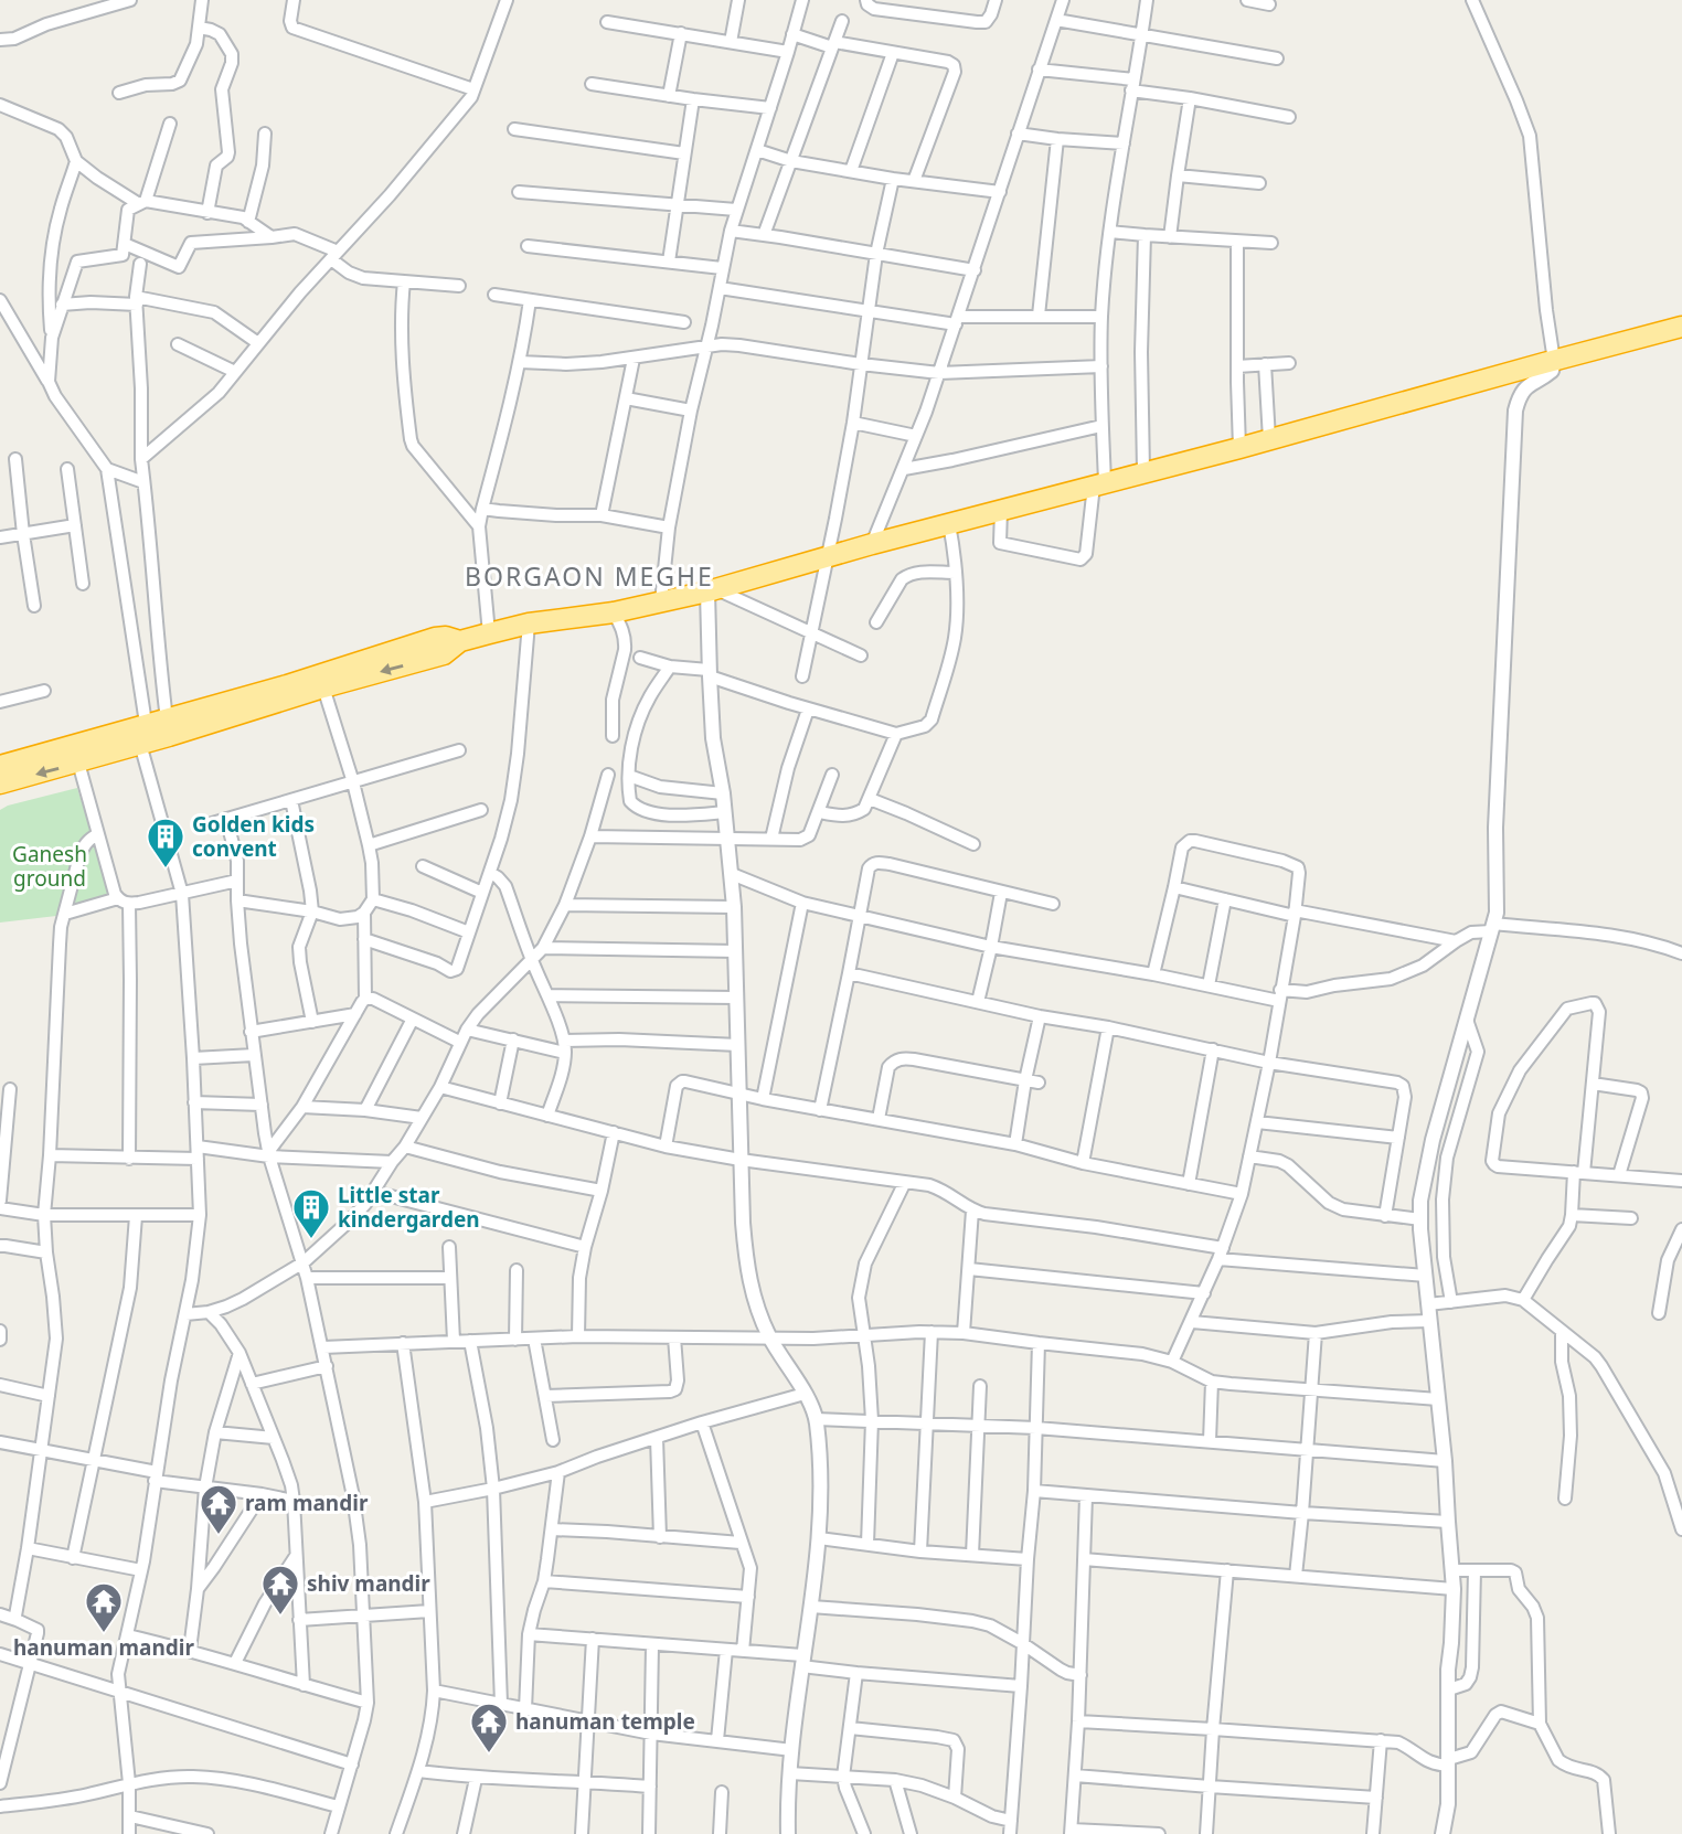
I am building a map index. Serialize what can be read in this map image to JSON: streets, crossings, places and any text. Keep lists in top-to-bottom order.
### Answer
{
  "districts": ["BORGAON MEGHE"],
  "parks": ["Ganesh ground"],
  "places": {
    "building": ["Golden kids convent", "Little star kindergarden"],
    "temple": [
      "ram mandir",
      "shiv mandir",
      "hanuman mandir",
      "hanuman temple"
    ]
  }
}
